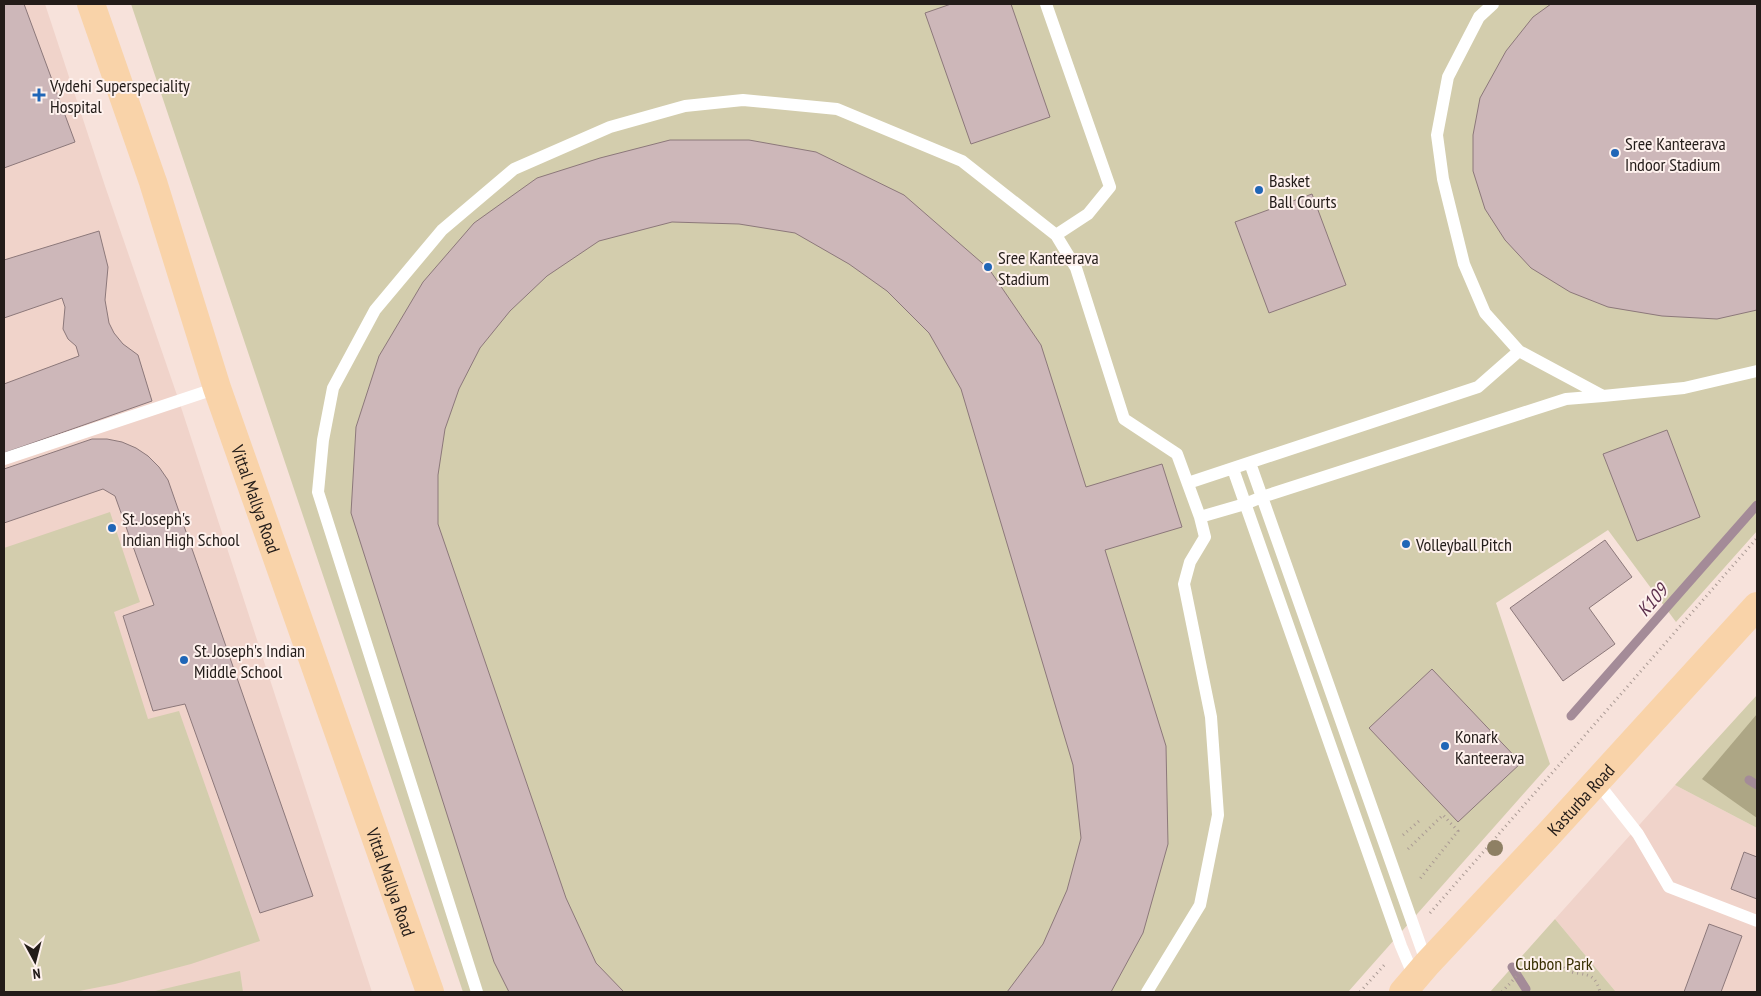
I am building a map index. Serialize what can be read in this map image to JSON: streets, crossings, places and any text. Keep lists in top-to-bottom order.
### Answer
{
  "streets": {
    "main road": ["Vittal Mallya Road", "Kasturba Road"]
  },
  "water": ["K109"],
  "parks": ["Cubbon Park"],
  "places": {
    "health": ["Vydehi Superspeciality Hospital"],
    "other": [
      "Sree Kanteerava Indoor Stadium",
      "Basket Ball Courts",
      "Sree Kanteerava Stadium",
      "St. Joseph's Indian High School",
      "Volleyball Pitch",
      "St. Joseph's Indian Middle School",
      "Konark Kanteerava"
    ]
  },
  "north": "bottom"
}
